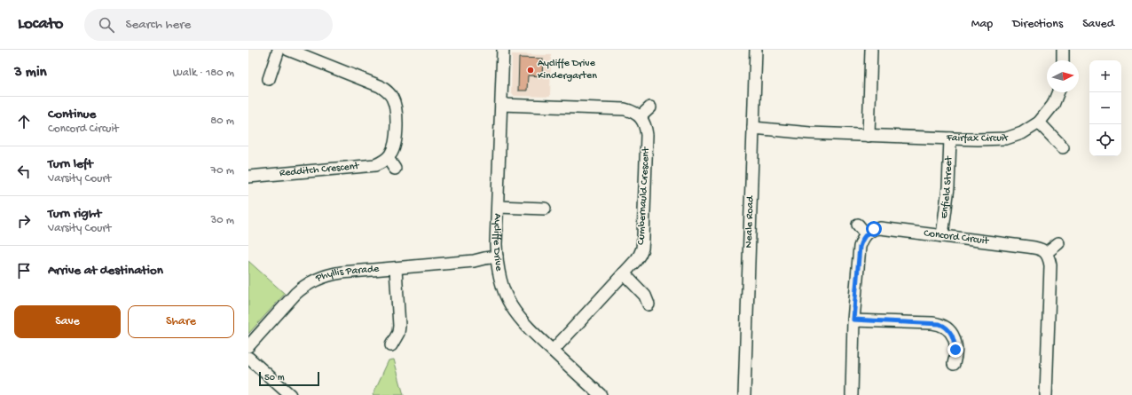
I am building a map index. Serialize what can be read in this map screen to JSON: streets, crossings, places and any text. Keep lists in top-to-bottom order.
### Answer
{
  "streets": {
    "street": [
      "Fairfax Circuit",
      "Redditch Crescent",
      "Enfield Street",
      "Cumbernauld Crescent",
      "Neale Road",
      "Concord Circuit",
      "Aycliffe Drive",
      "Phyllis Parade"
    ]
  },
  "crossings": [
    ["Fairfax Circuit", "Enfield Street"],
    ["Fairfax Circuit", "Neale Road"],
    ["Enfield Street", "Concord Circuit"],
    ["Cumbernauld Crescent", "Aycliffe Drive"],
    ["Aycliffe Drive", "Phyllis Parade"]
  ],
  "places": ["Aycliffe Drive Kindergarten"],
  "scale_bar": "50 m",
  "north": "right",
  "page": {
    "header": "Locato",
    "search": "Search here",
    "nav": ["Map", "Directions", "Saved"],
    "heading": ["3 min", "Walk · 180 m"],
    "map_buttons": ["+", "−"],
    "list": [
      ["Continue", "Concord Circuit", "80 m"],
      ["Turn left", "Varsity Court", "70 m"],
      ["Turn right", "Varsity Court", "30 m"],
      "Arrive at destination"
    ],
    "buttons": ["Save", "Share"],
    "scale": "50 m"
  }
}
